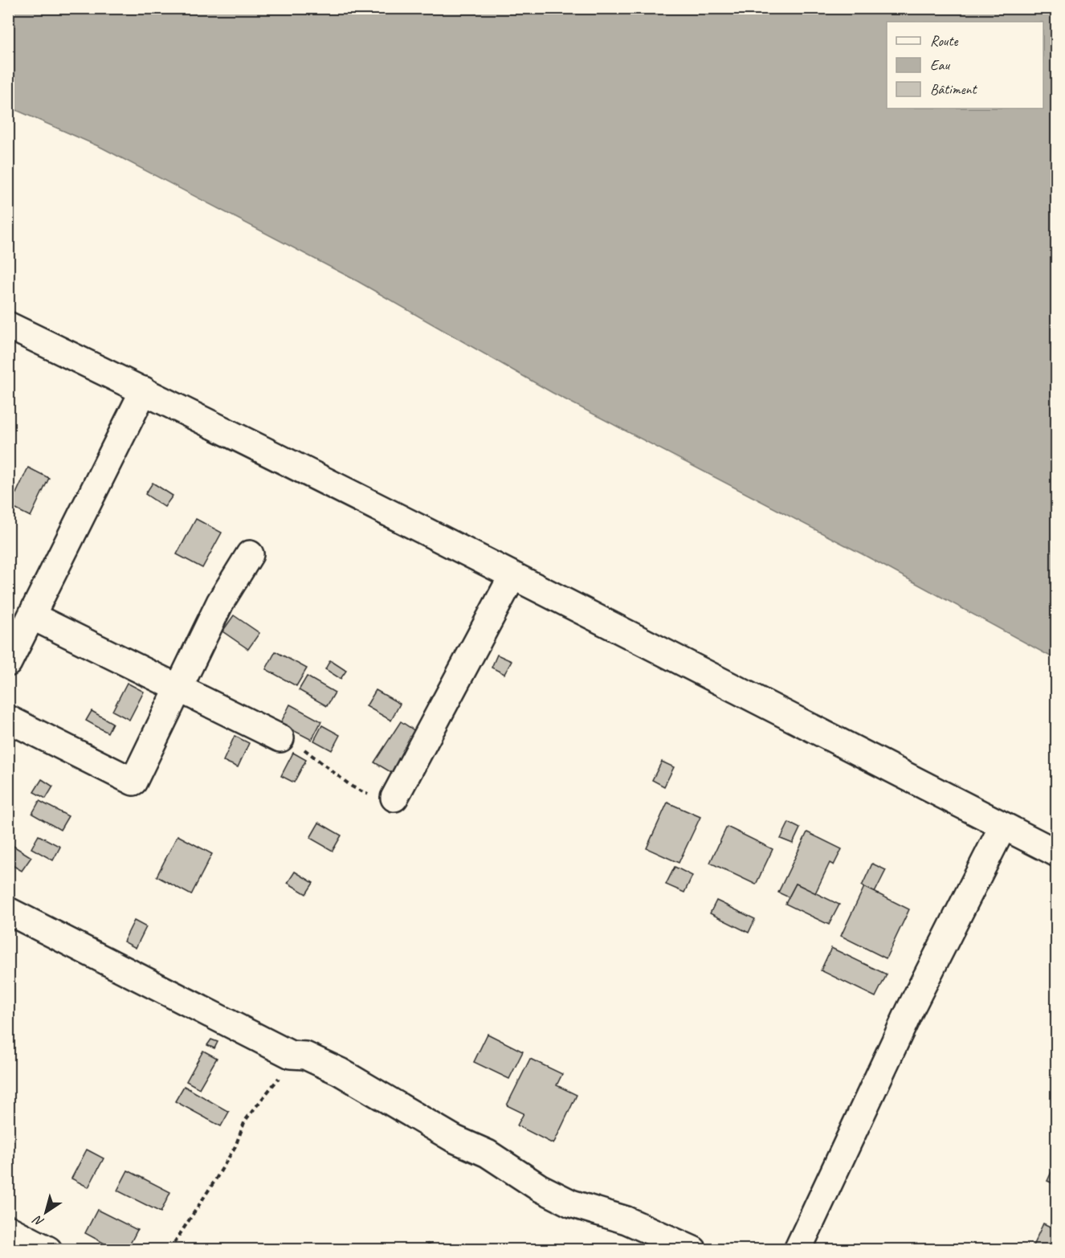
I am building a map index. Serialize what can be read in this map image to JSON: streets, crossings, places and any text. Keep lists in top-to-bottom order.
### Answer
{
  "legend": ["Route", "Eau", "Bâtiment"],
  "north": "bottom left"
}
